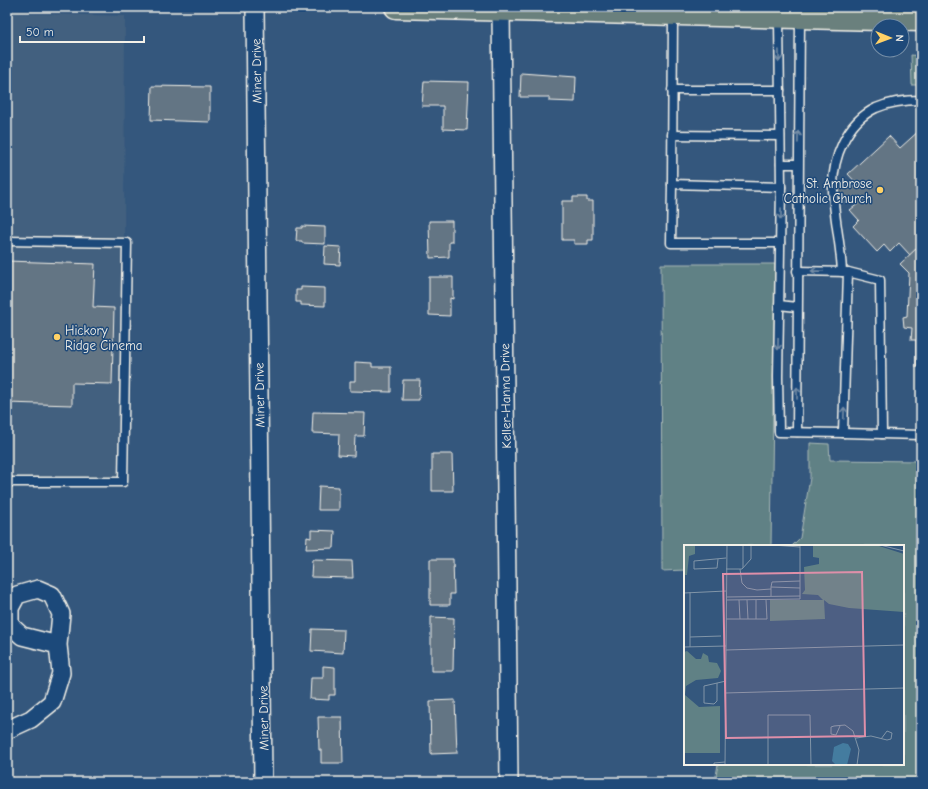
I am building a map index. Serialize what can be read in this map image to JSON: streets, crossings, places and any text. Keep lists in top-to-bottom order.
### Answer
{
  "streets": {
    "street": ["Miner Drive", "Keller-Hanna Drive"]
  },
  "places": ["St. Ambrose Catholic Church", "Hickory Ridge Cinema"],
  "scale_bar": "50 m",
  "north": "right"
}
